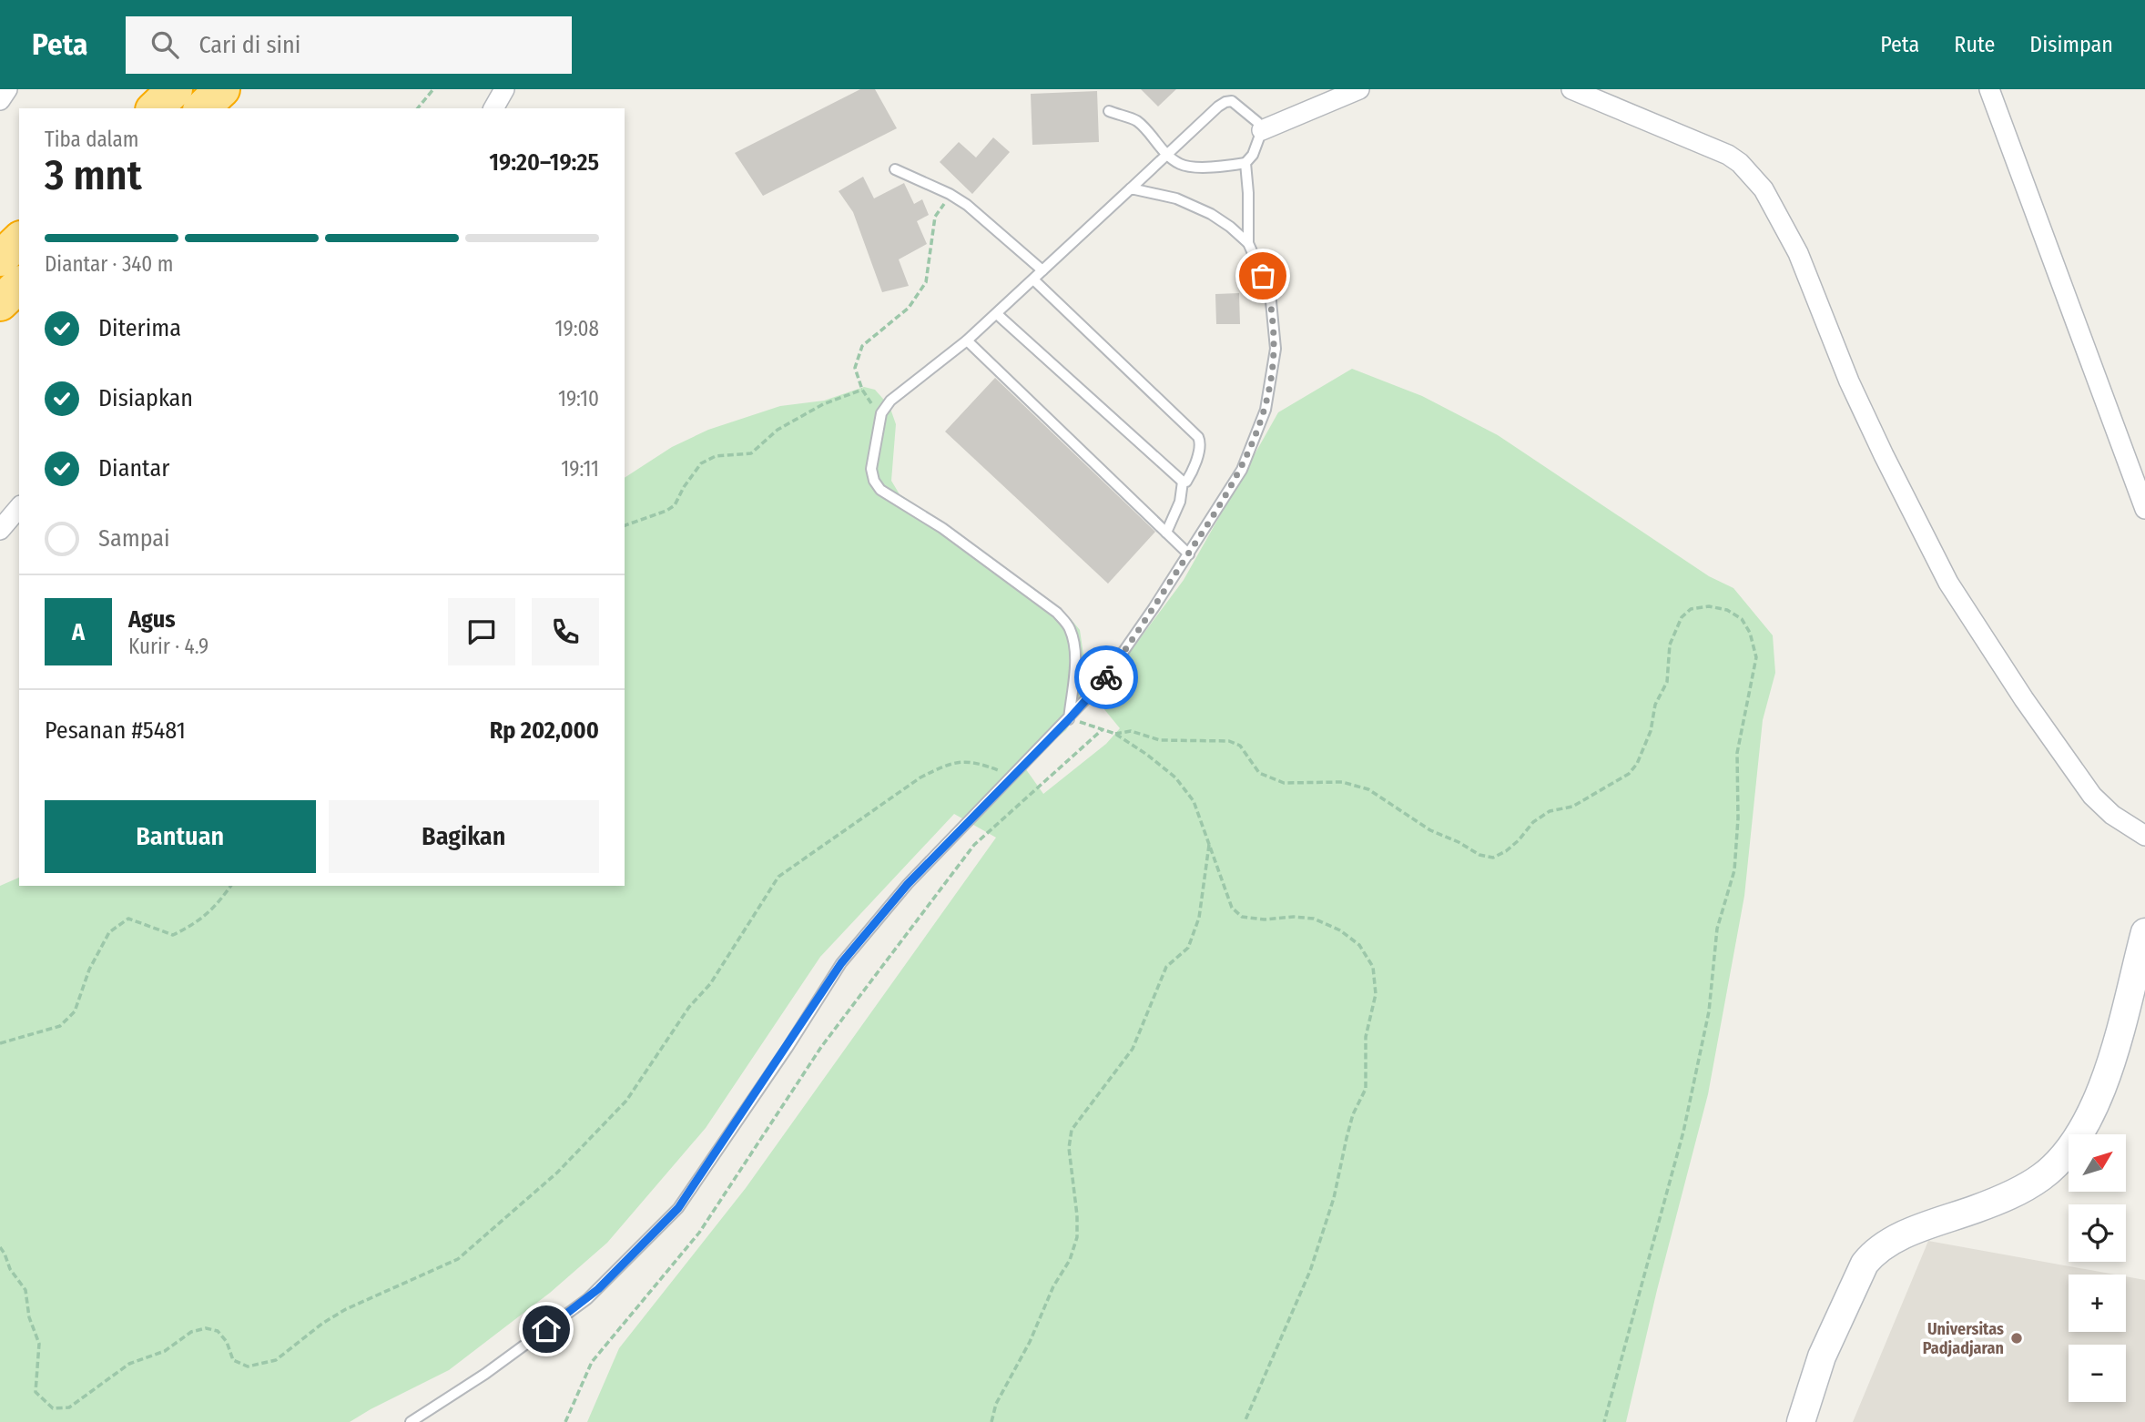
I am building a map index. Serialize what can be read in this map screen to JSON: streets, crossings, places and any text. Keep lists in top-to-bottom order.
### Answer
{
  "places": ["Universitas Padjadjaran"],
  "north": "top right",
  "page": {
    "header": "Peta",
    "search": "Cari di sini",
    "nav": ["Peta", "Rute", "Disimpan"],
    "heading": ["3 mnt", "Tiba dalam", "19:20–19:25"],
    "panel": [
      "Agus",
      "Kurir · 4.9",
      "Pesanan #5481",
      "Rp 202,000"
    ],
    "bar": "Diantar · 340 m",
    "list": [
      ["Diterima", "19:08"],
      ["Disiapkan", "19:10"],
      ["Diantar", "19:11"],
      "Sampai"
    ],
    "round": "A",
    "buttons": ["Bantuan", "Bagikan"],
    "map_buttons": ["+", "−"]
  }
}
